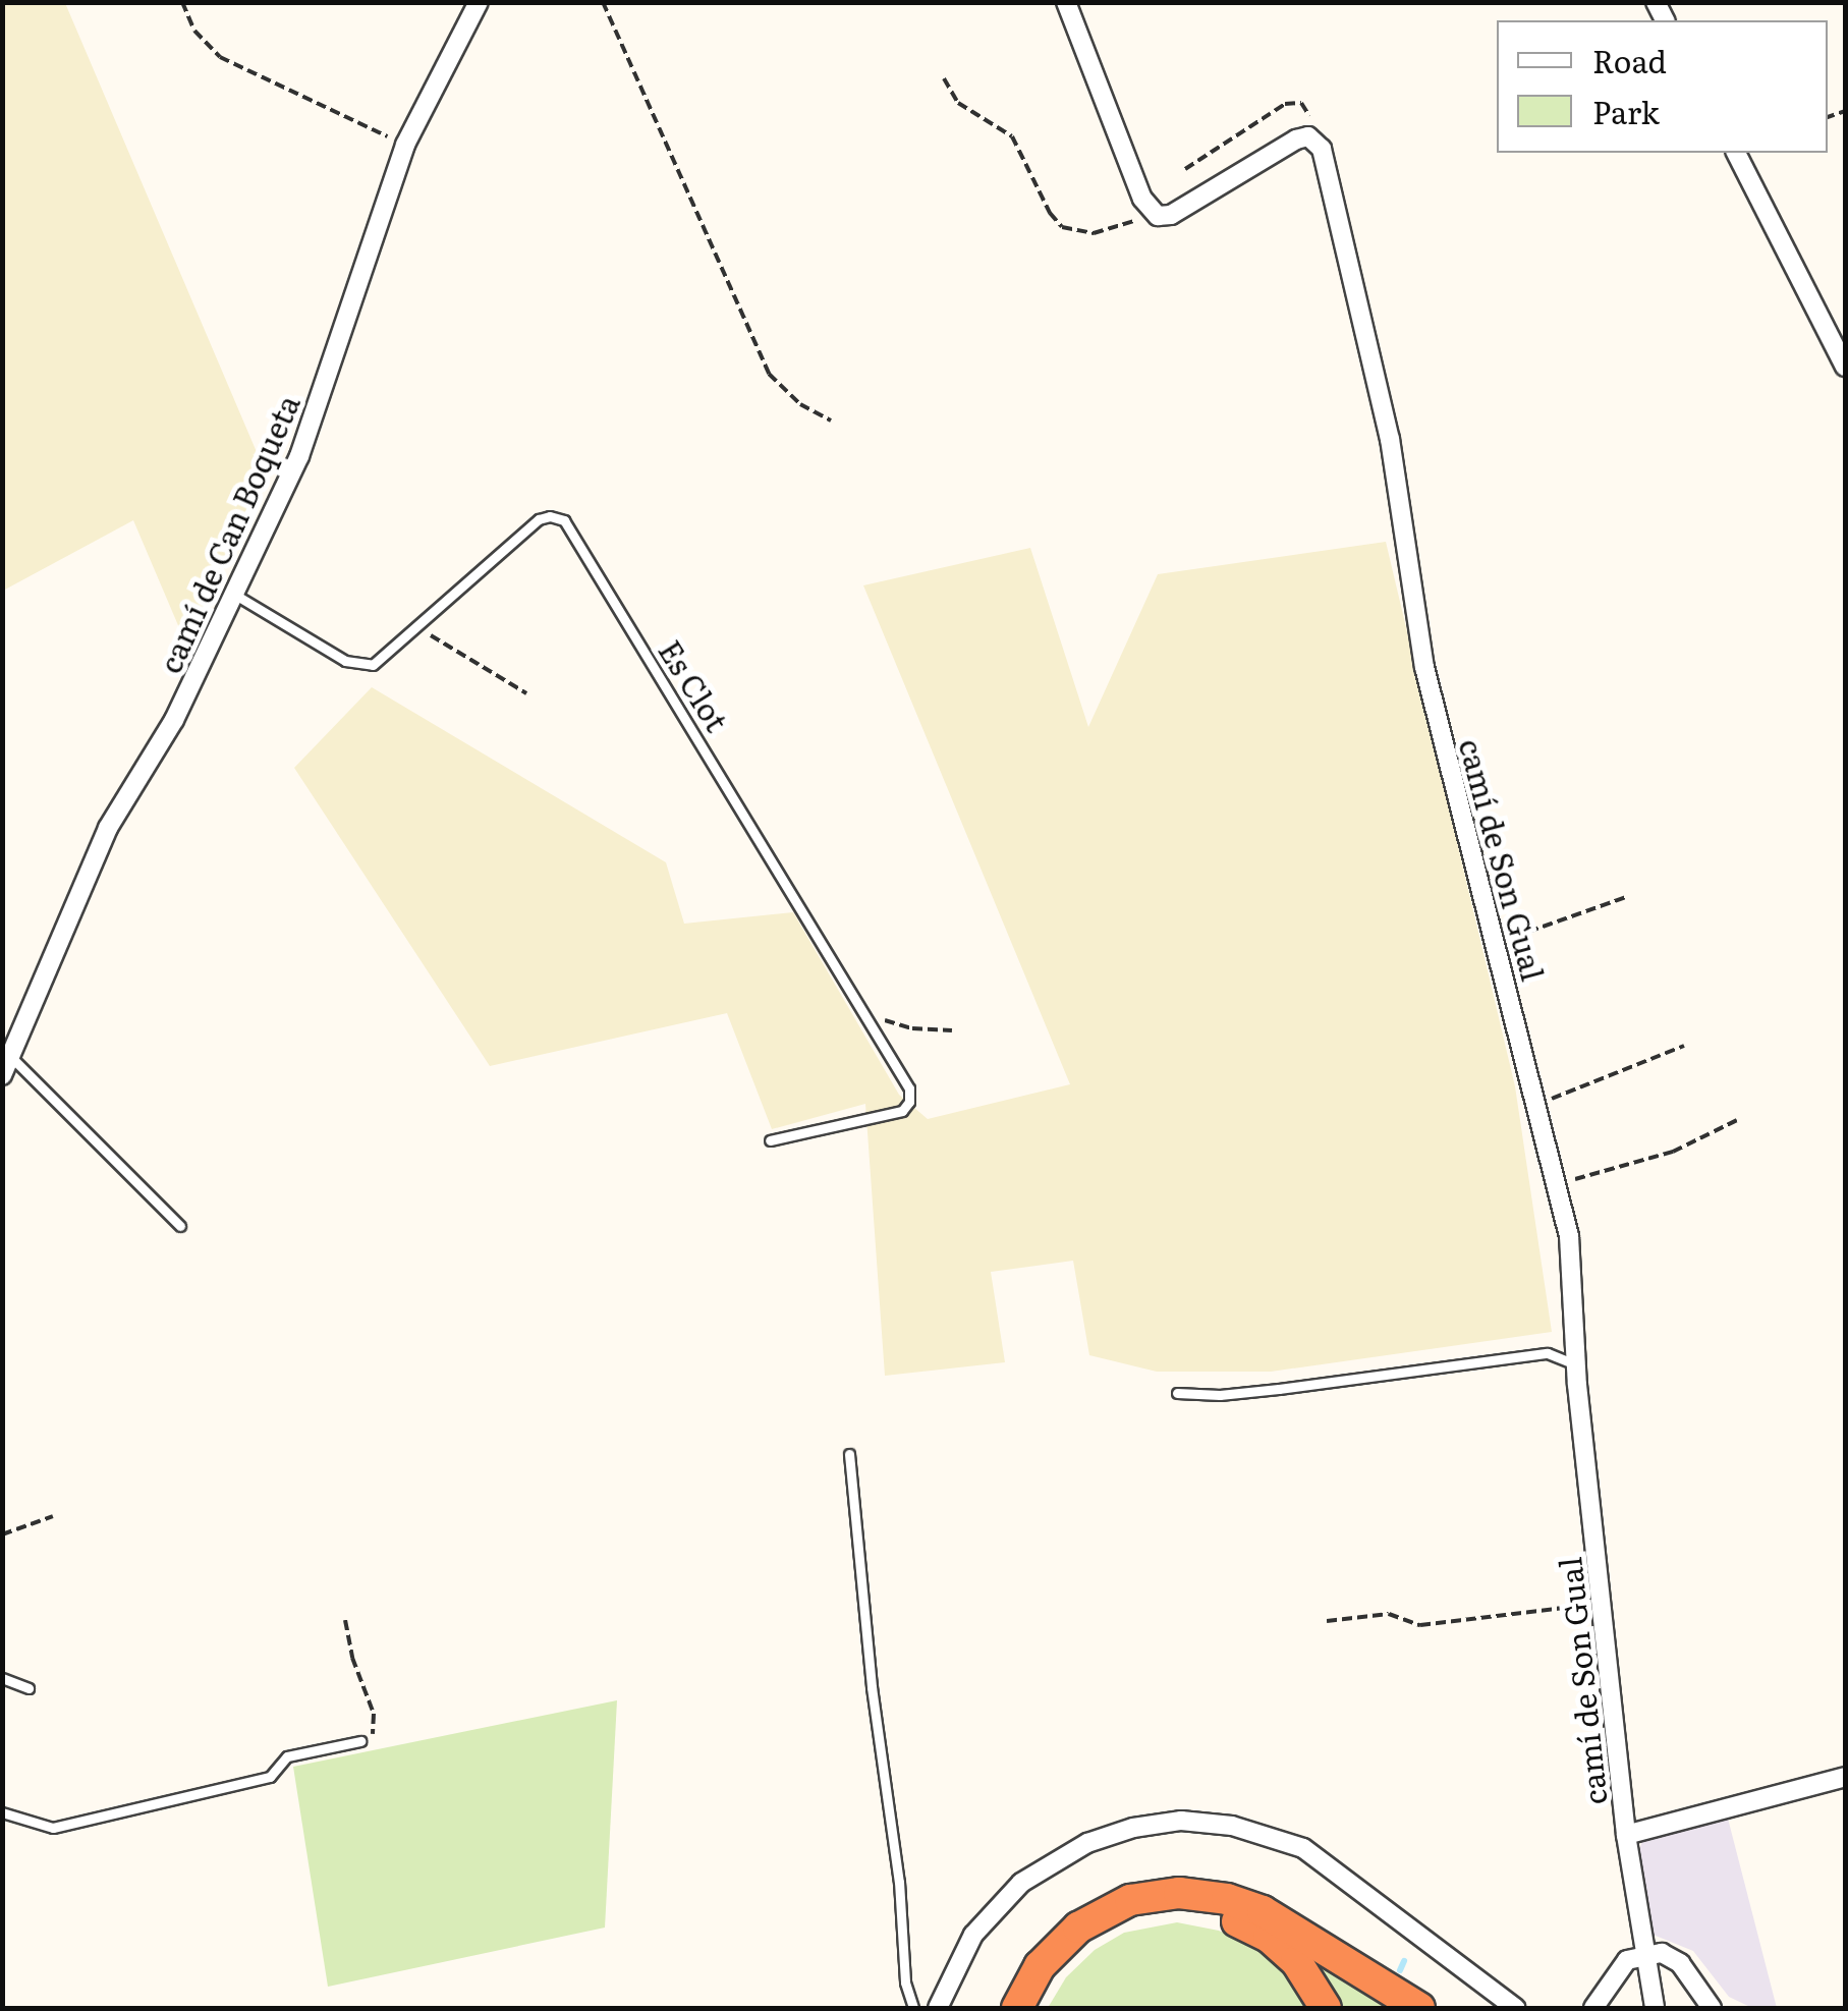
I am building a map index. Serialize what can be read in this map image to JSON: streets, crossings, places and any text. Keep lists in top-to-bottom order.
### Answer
{
  "streets": {
    "street": ["camí de Can Boqueta", "camí de Son Gual"],
    "lane": ["Es Clot"]
  },
  "crossings": [
    ["camí de Can Boqueta", "Es Clot"]
  ],
  "legend": ["Road", "Park"]
}
